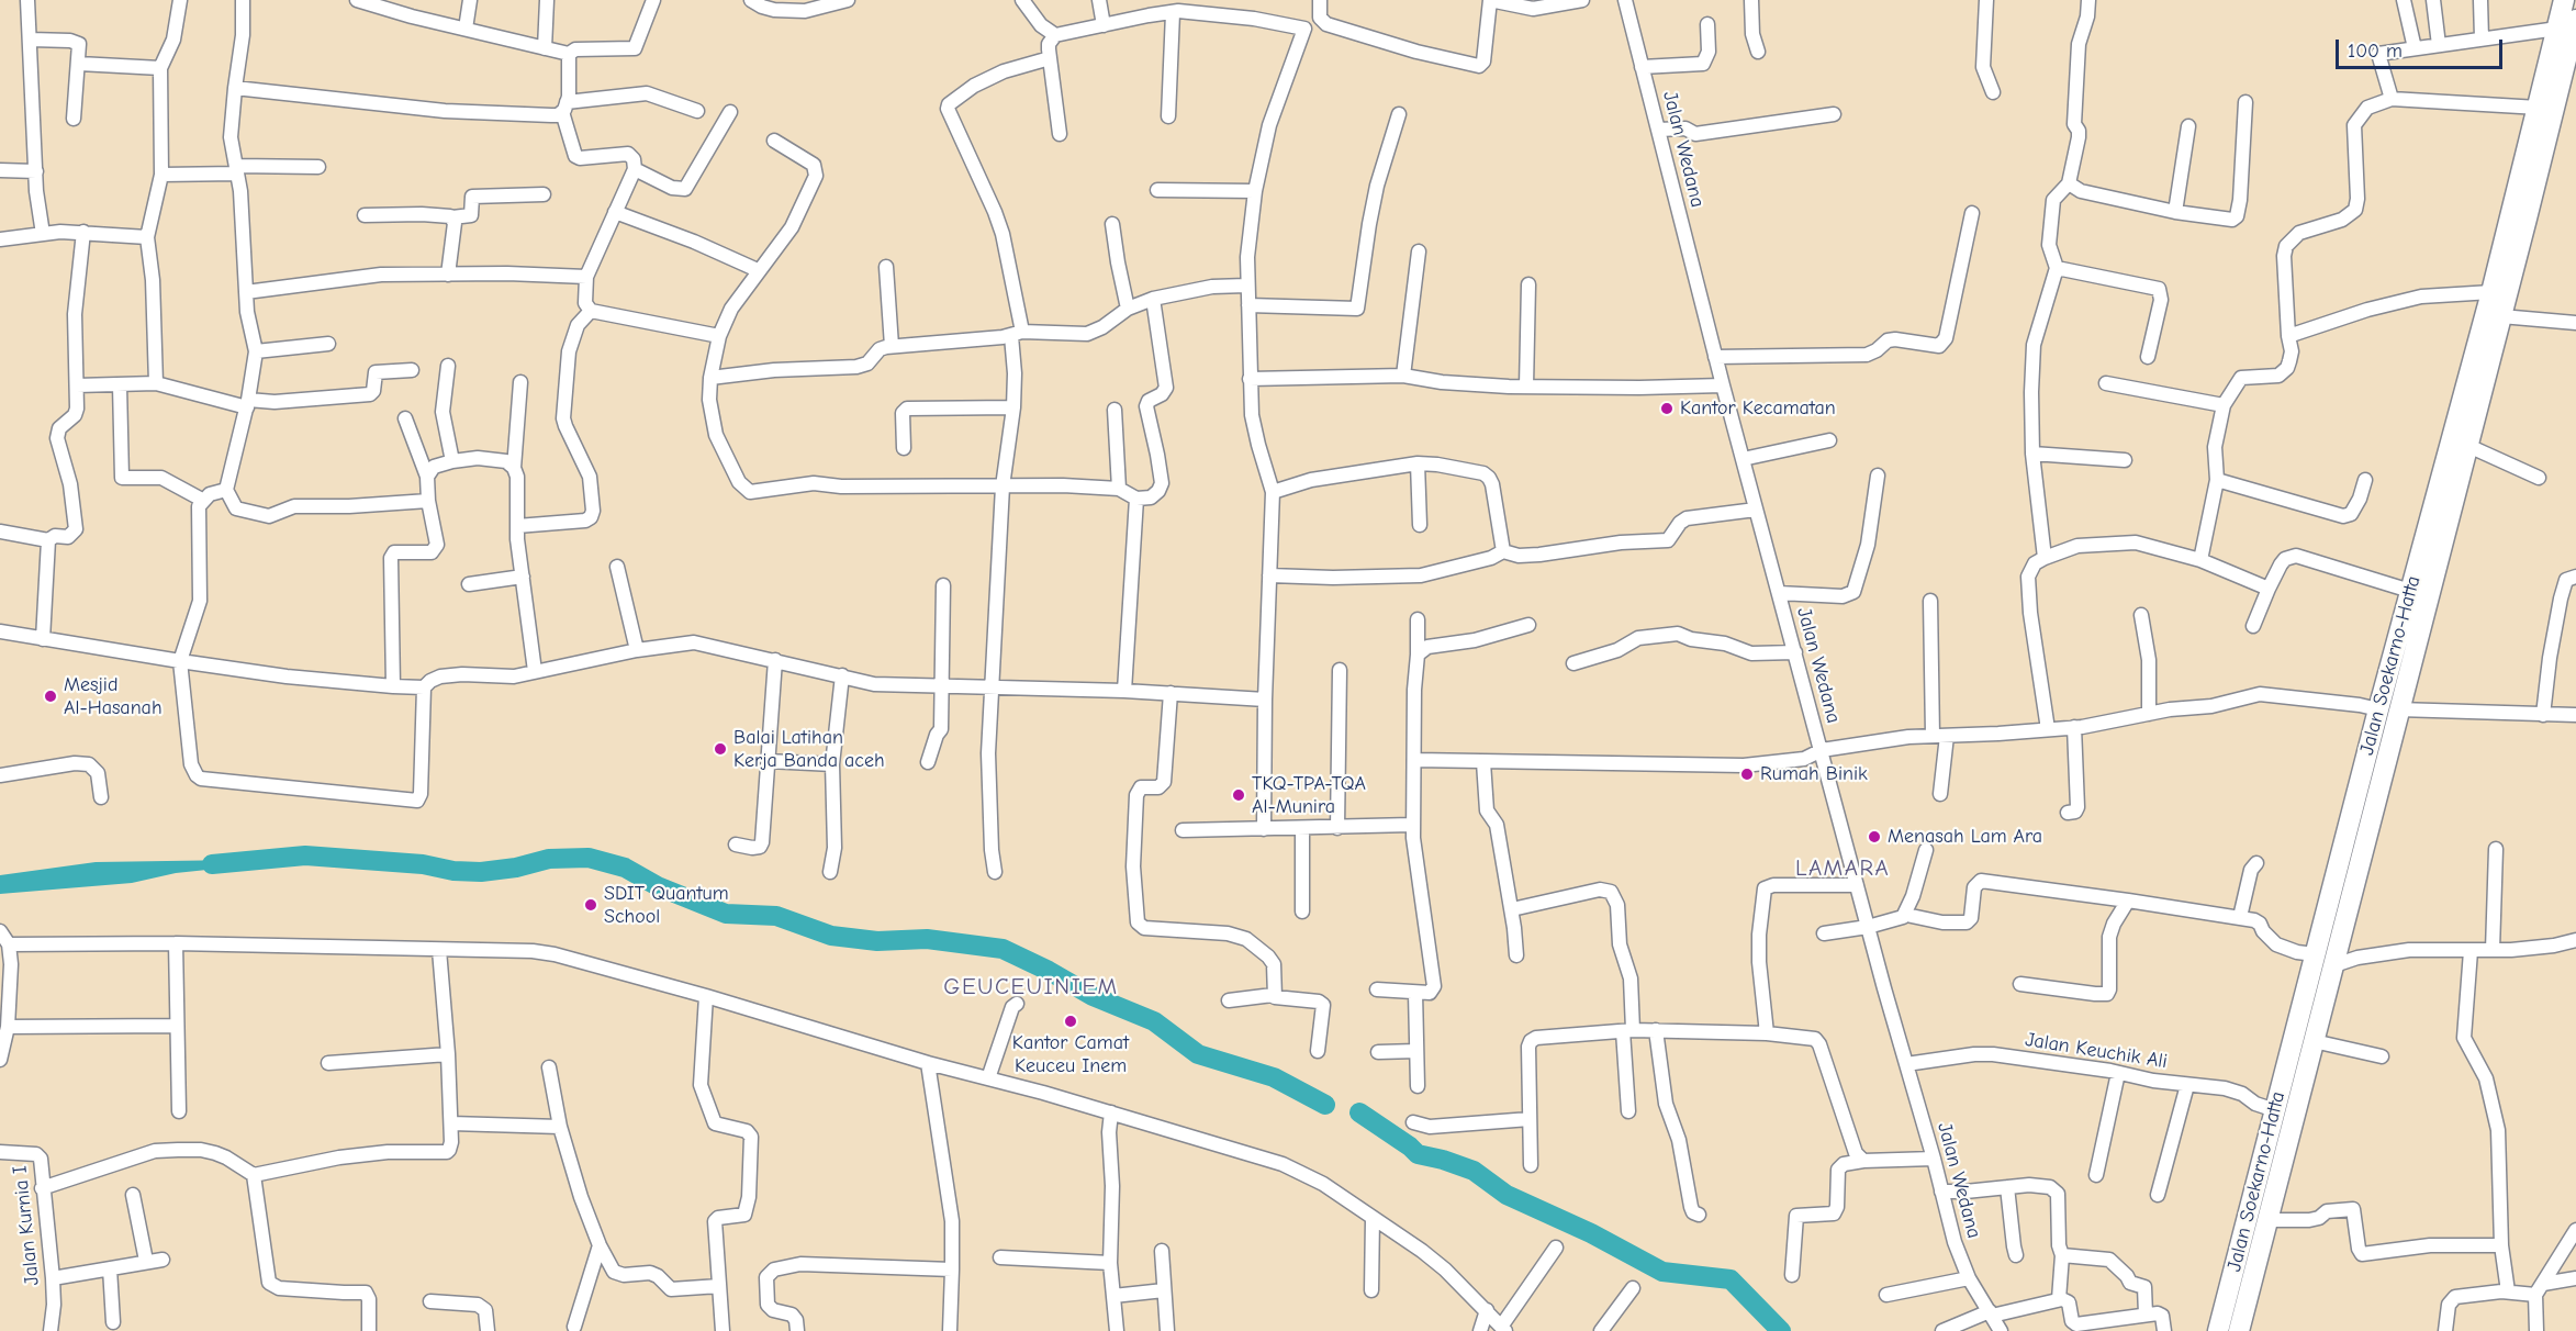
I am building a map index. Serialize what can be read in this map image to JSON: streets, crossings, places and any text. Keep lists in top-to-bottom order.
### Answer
{
  "streets": {
    "highway": ["Jalan Soekarno-Hatta"],
    "street": ["Jalan Wedana", "Jalan Keuchik Ali", "Jalan Kurnia I"]
  },
  "crossings": [
    ["Jalan Wedana", "Jalan Keuchik Ali"],
    ["Jalan Soekarno-Hatta", "Jalan Keuchik Ali"]
  ],
  "districts": ["LAMARA", "GEUCEUINIEM"],
  "places": [
    "Kantor Kecamatan",
    "Mesjid Al-Hasanah",
    "Balai Latihan Kerja Banda aceh",
    "Rumah Binik",
    "TKQ-TPA-TQA Al-Munira",
    "Menasah Lam Ara",
    "SDIT Quantum School",
    "Kantor Camat Keuceu Inem"
  ],
  "scale_bar": "100 m"
}
